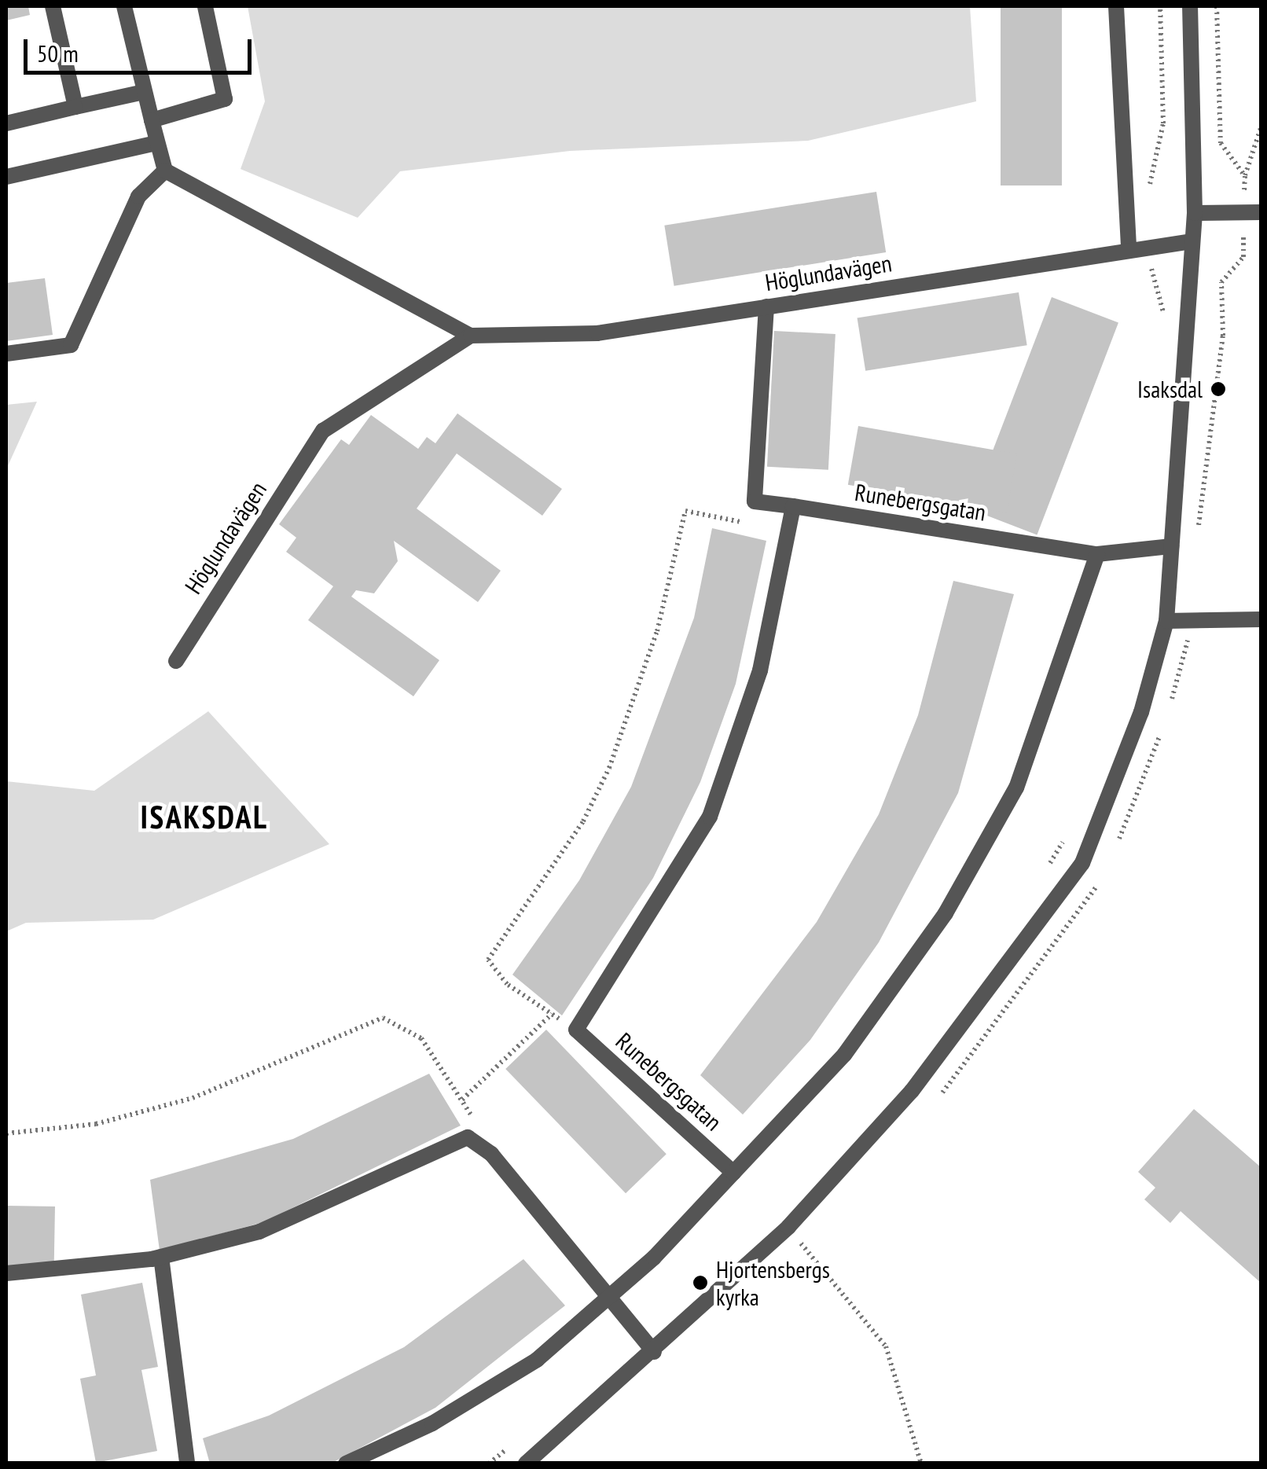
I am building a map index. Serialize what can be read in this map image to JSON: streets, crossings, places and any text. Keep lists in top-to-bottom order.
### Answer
{
  "streets": {
    "street": ["Höglundavägen", "Runebergsgatan"]
  },
  "crossings": [
    ["Höglundavägen", "Runebergsgatan"]
  ],
  "districts": ["ISAKSDAL"],
  "places": ["Isaksdal", "Hjortensbergs kyrka"],
  "scale_bar": "50 m"
}
